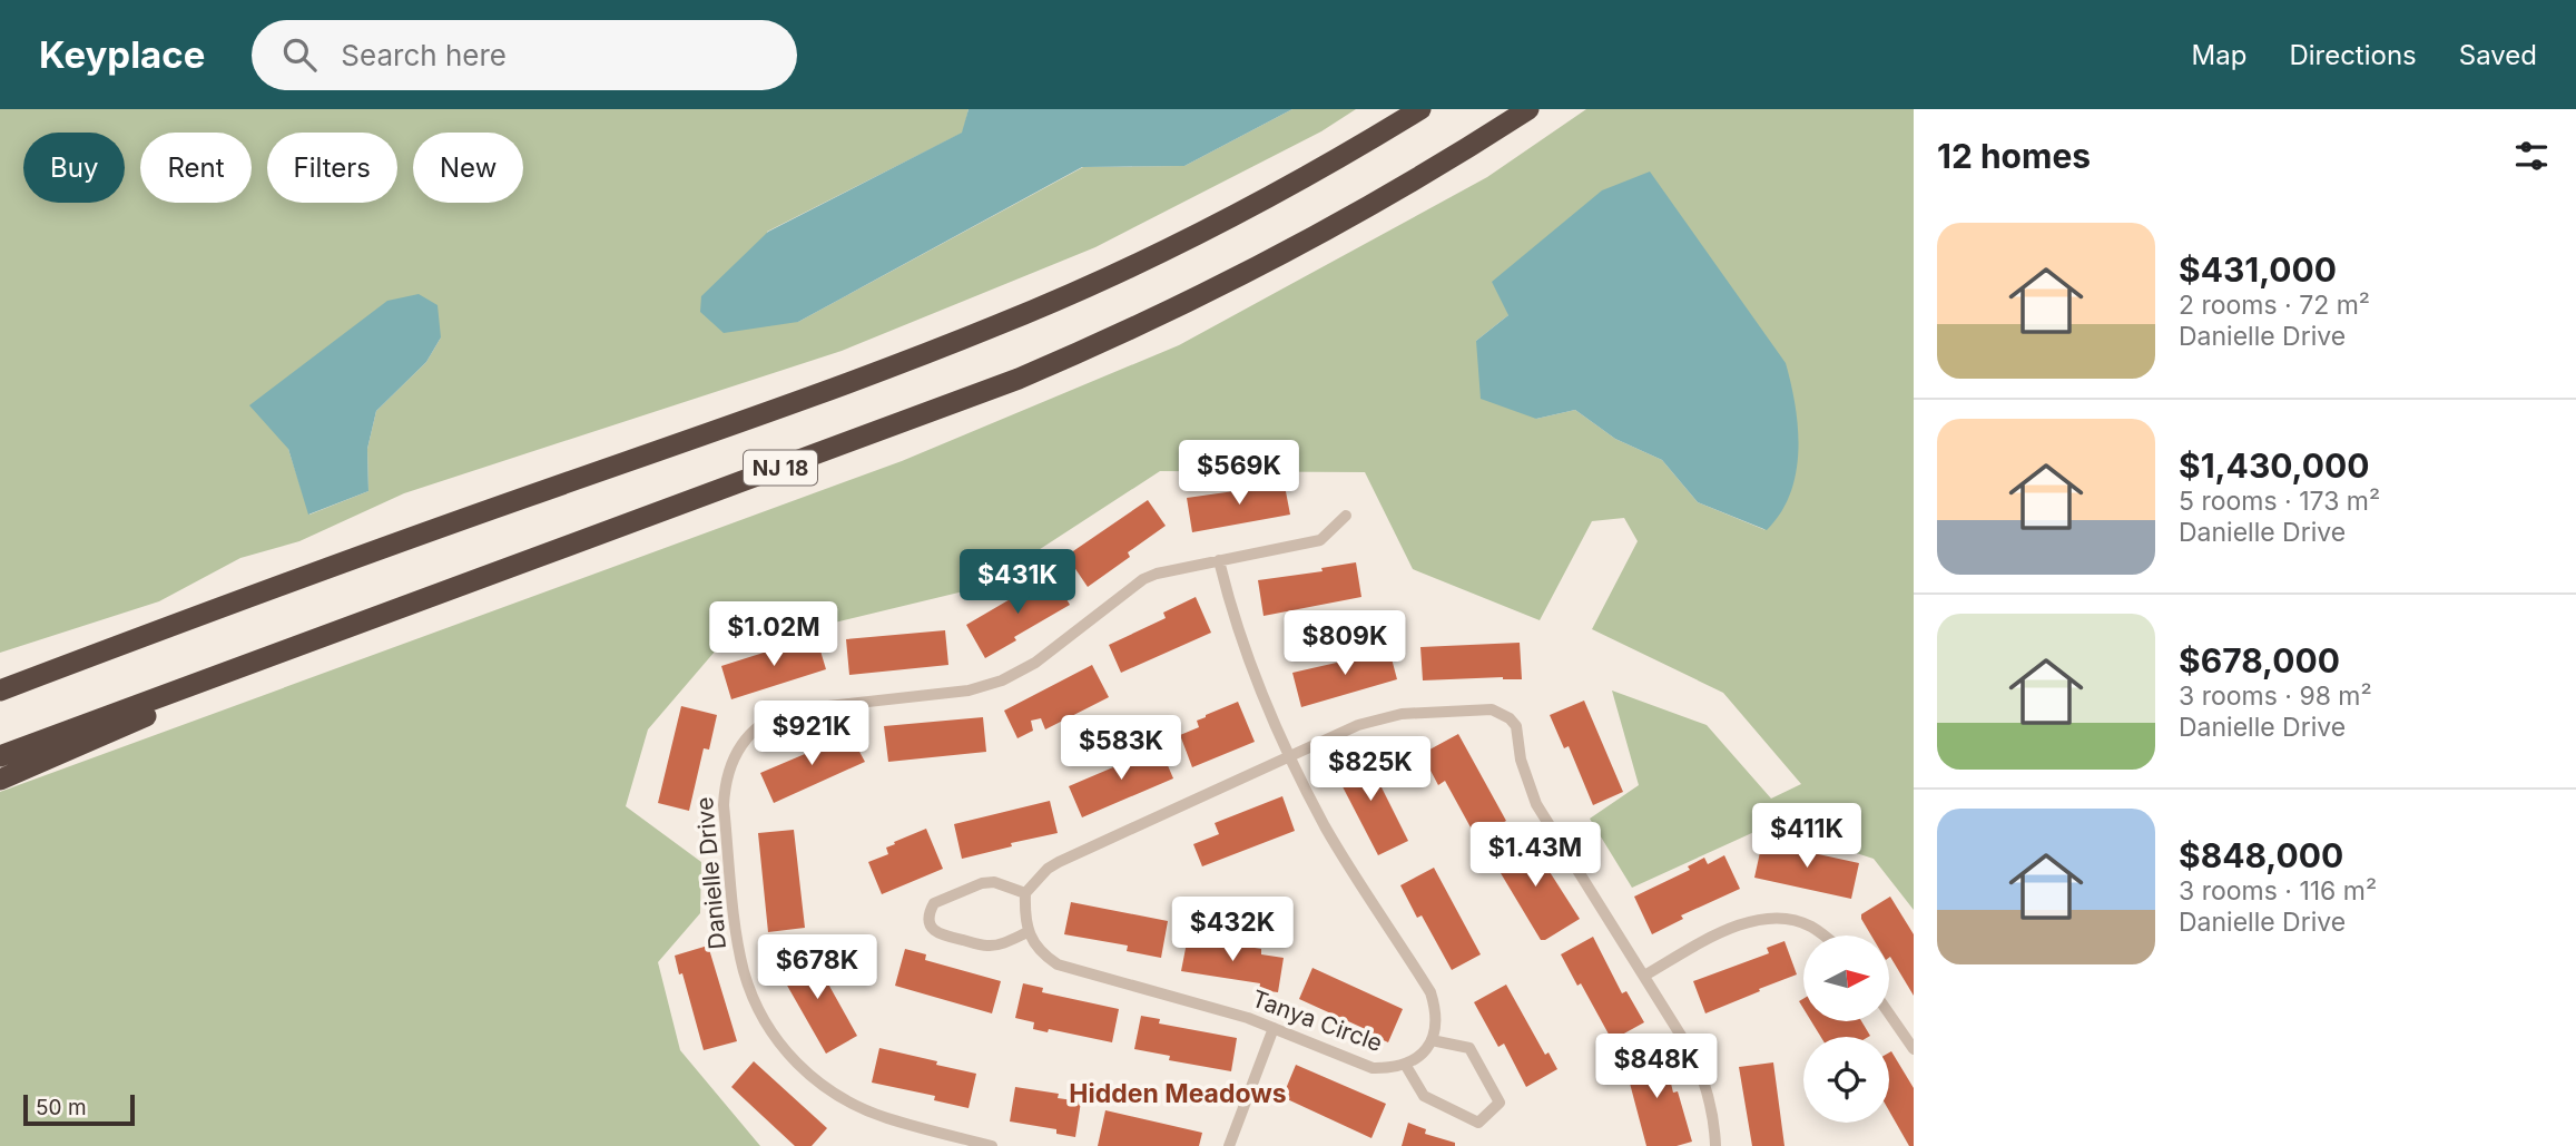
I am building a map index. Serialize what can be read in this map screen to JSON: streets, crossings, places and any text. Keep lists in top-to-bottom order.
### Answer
{
  "streets": {
    "highway": ["NJ 18"],
    "street": ["Danielle Drive", "Tanya Circle"]
  },
  "districts": ["Hidden Meadows"],
  "scale_bar": "50 m",
  "north": "right",
  "page": {
    "header": "Keyplace",
    "search": "Search here",
    "nav": ["Map", "Directions", "Saved"],
    "heading": "12 homes",
    "chip": [
      "Buy",
      "Rent",
      "Filters",
      "New"
    ],
    "list": [
      {
        "name": "$431,000",
        "note": "2 rooms · 72 m² · Danielle Drive"
      },
      {
        "name": "$1,430,000",
        "note": "5 rooms · 173 m² · Danielle Drive"
      },
      {
        "name": "$678,000",
        "note": "3 rooms · 98 m² · Danielle Drive"
      },
      {
        "name": "$848,000",
        "note": "3 rooms · 116 m² · Danielle Drive"
      }
    ],
    "price": [
      "$569K",
      "$431K",
      "$1.02M",
      "$809K",
      "$921K",
      "$583K",
      "$825K",
      "$411K",
      "$1.43M",
      "$432K",
      "$678K",
      "$848K"
    ],
    "scale": "50 m"
  }
}
